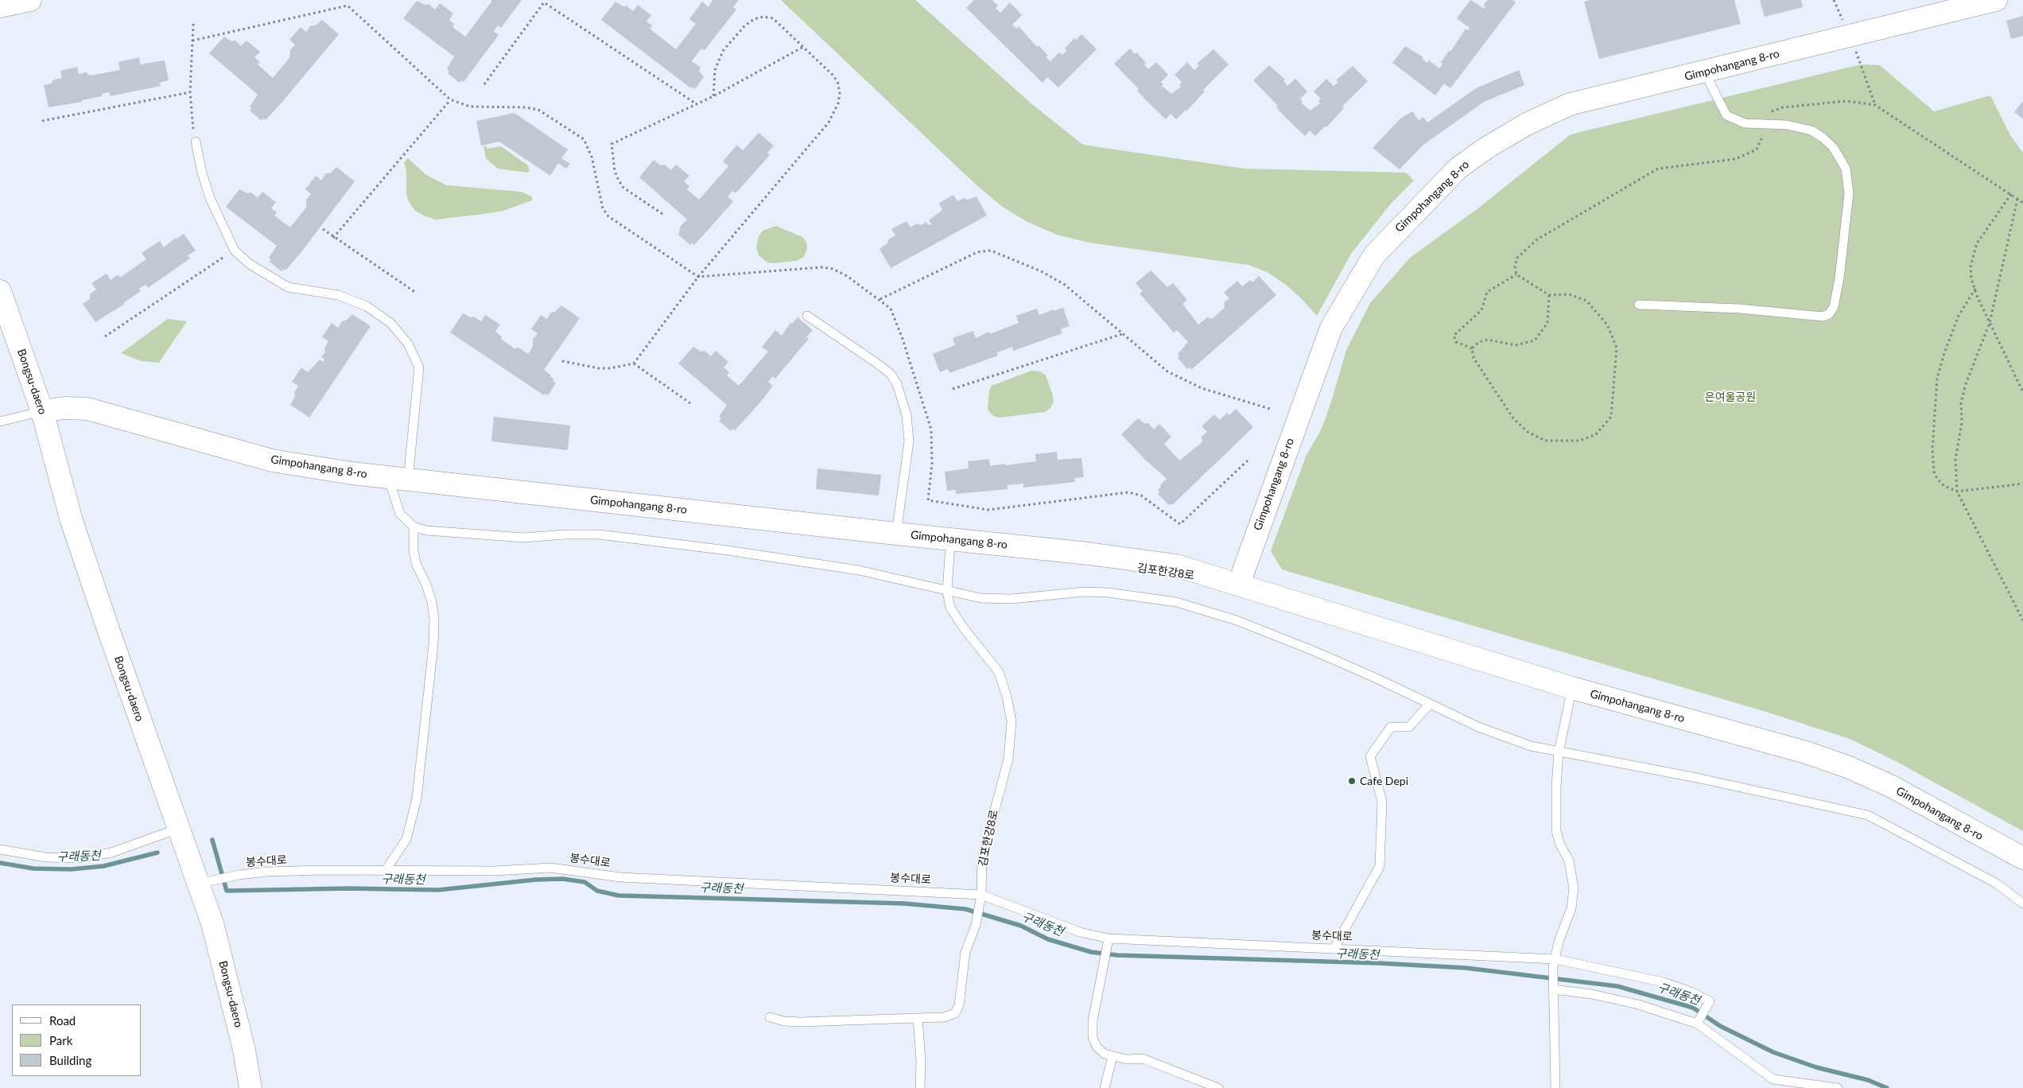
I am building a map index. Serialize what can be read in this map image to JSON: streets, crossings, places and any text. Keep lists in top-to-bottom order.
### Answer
{
  "streets": {
    "street": ["Gimpohangang 8-ro", "Bongsu-daero", "김포한강8로"],
    "lane": ["봉수대로"]
  },
  "crossings": [
    ["Gimpohangang 8-ro", "Bongsu-daero"],
    ["Gimpohangang 8-ro", "김포한강8로"],
    ["Bongsu-daero", "봉수대로"],
    ["김포한강8로", "봉수대로"]
  ],
  "water": ["구래동천"],
  "parks": ["은여울공원"],
  "places": ["Cafe Depi"],
  "legend": ["Road", "Park", "Building"]
}
